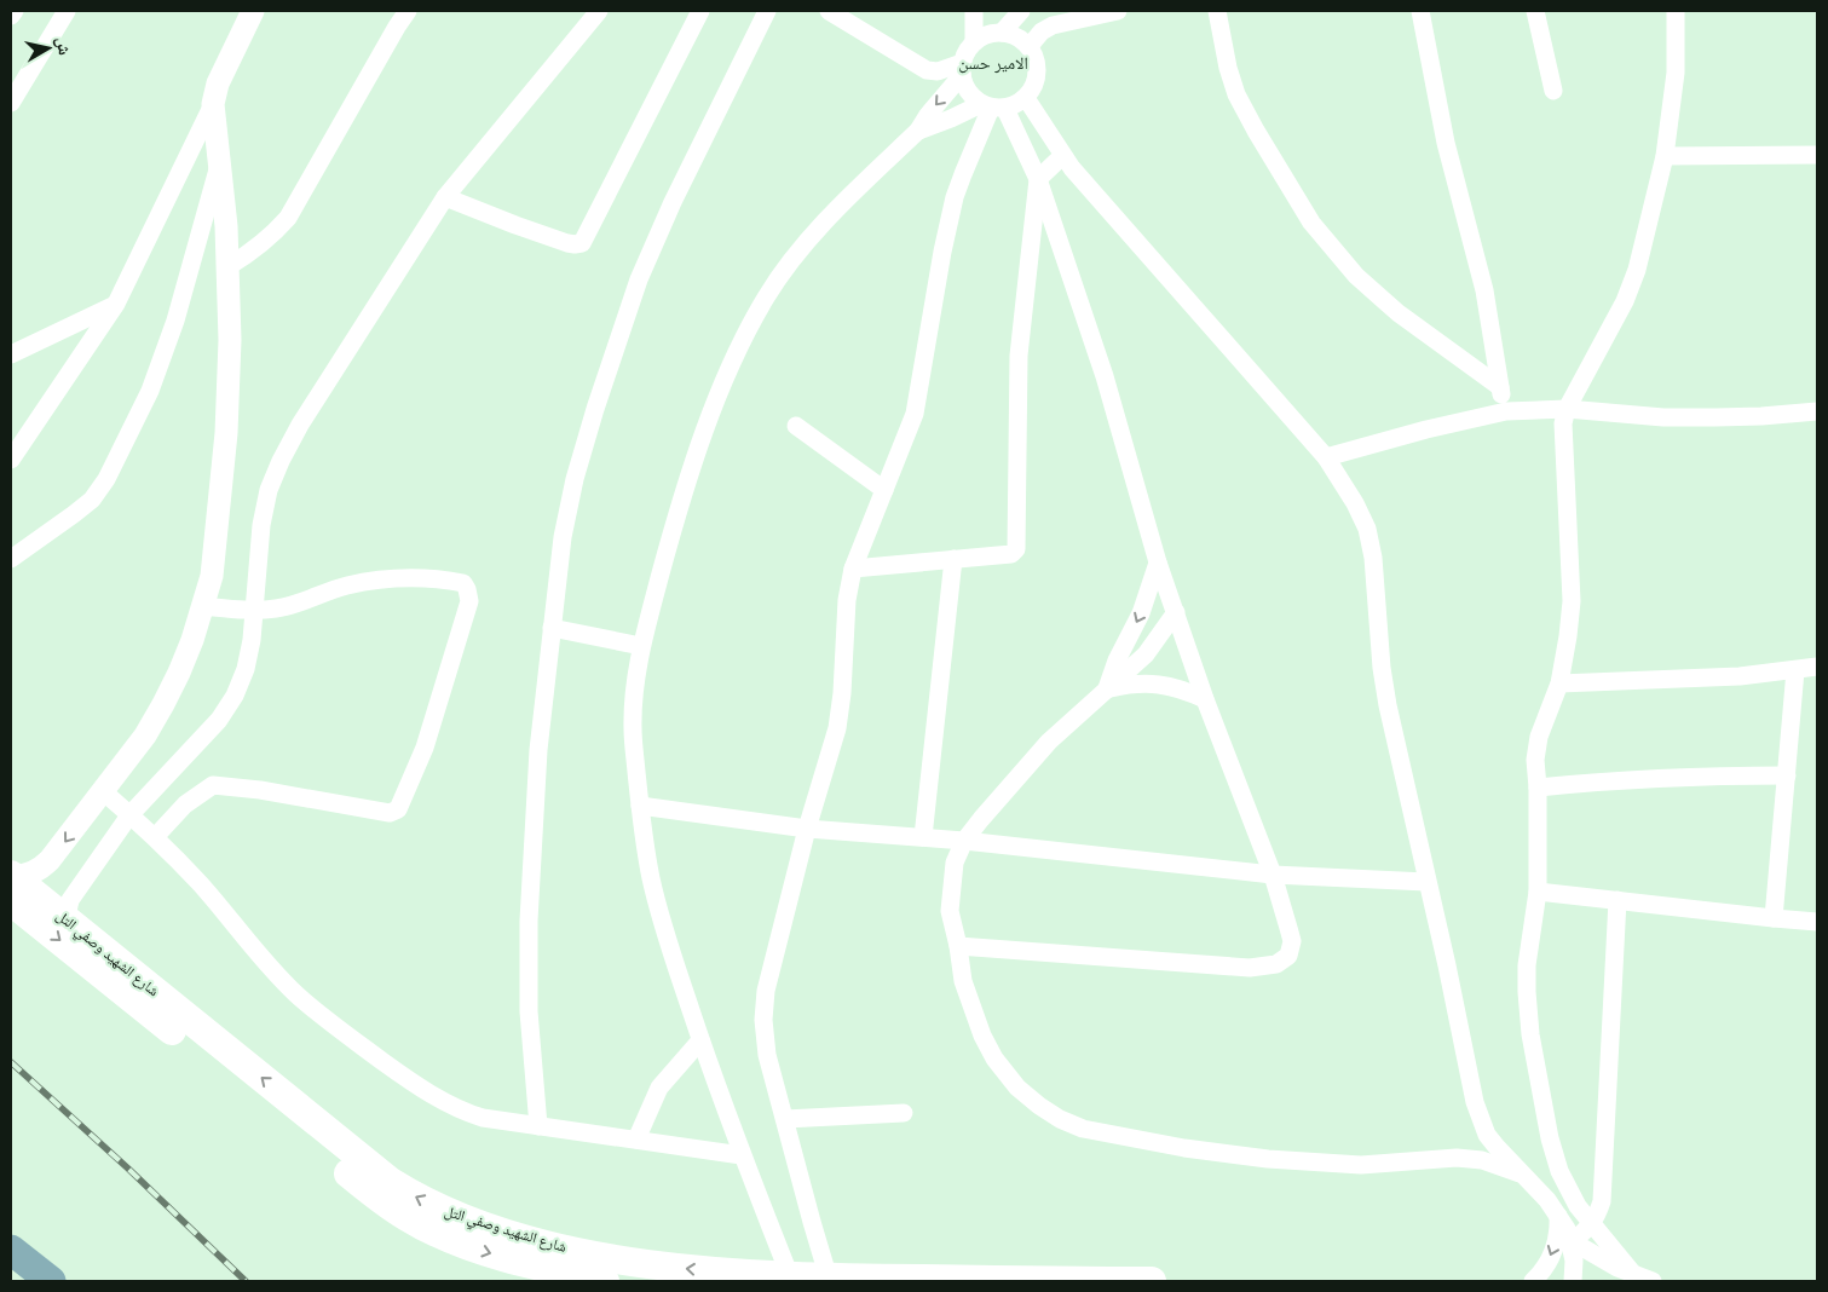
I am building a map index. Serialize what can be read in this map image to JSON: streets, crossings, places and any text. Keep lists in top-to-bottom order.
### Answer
{
  "streets": {
    "main road": ["شارع الشهيد وصفي التل"]
  },
  "districts": ["الامير حسن"],
  "north": "right"
}
